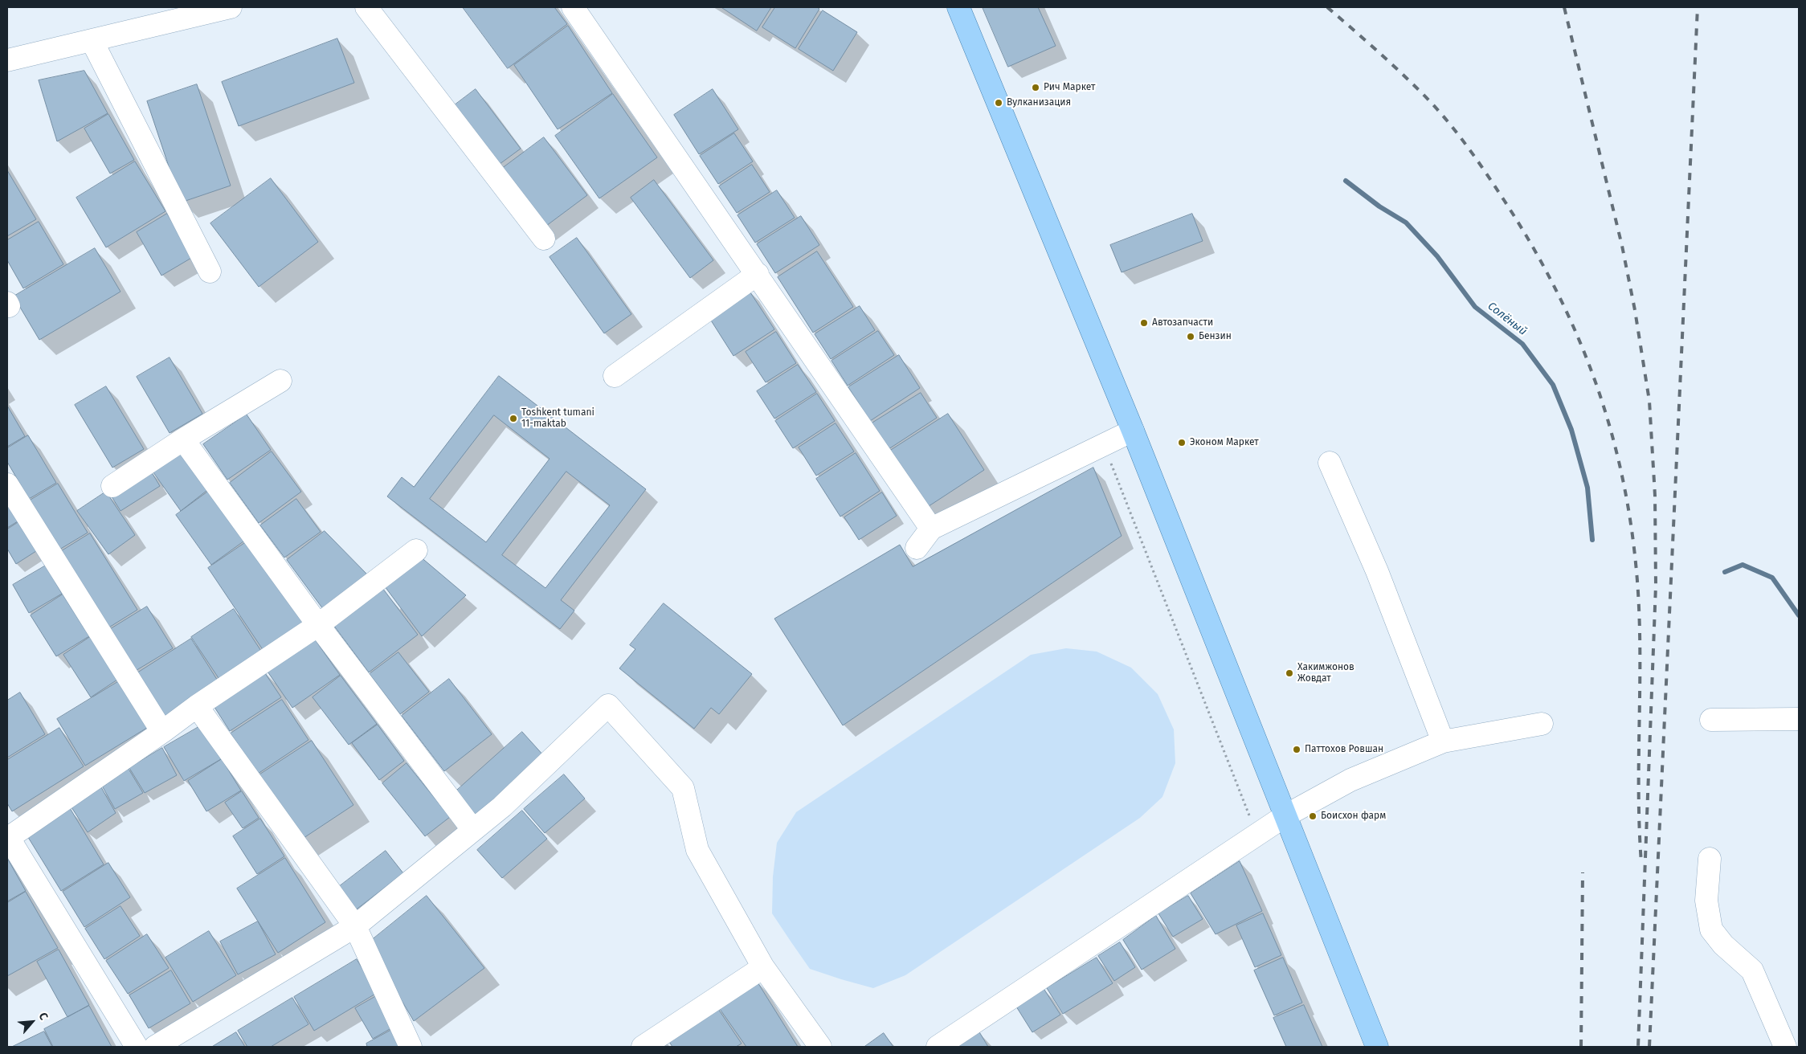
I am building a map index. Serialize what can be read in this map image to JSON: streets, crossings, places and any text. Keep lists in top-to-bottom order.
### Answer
{
  "water": ["Солёный"],
  "places": [
    "Рич Маркет",
    "Вулканизация",
    "Автозапчасти",
    "Бензин",
    "Toshkent tumani 11-maktab",
    "Эконом Маркет",
    "Хакимжонов Жовдат",
    "Паттохов Ровшан",
    "Боисхон фарм"
  ],
  "north": "top right"
}
